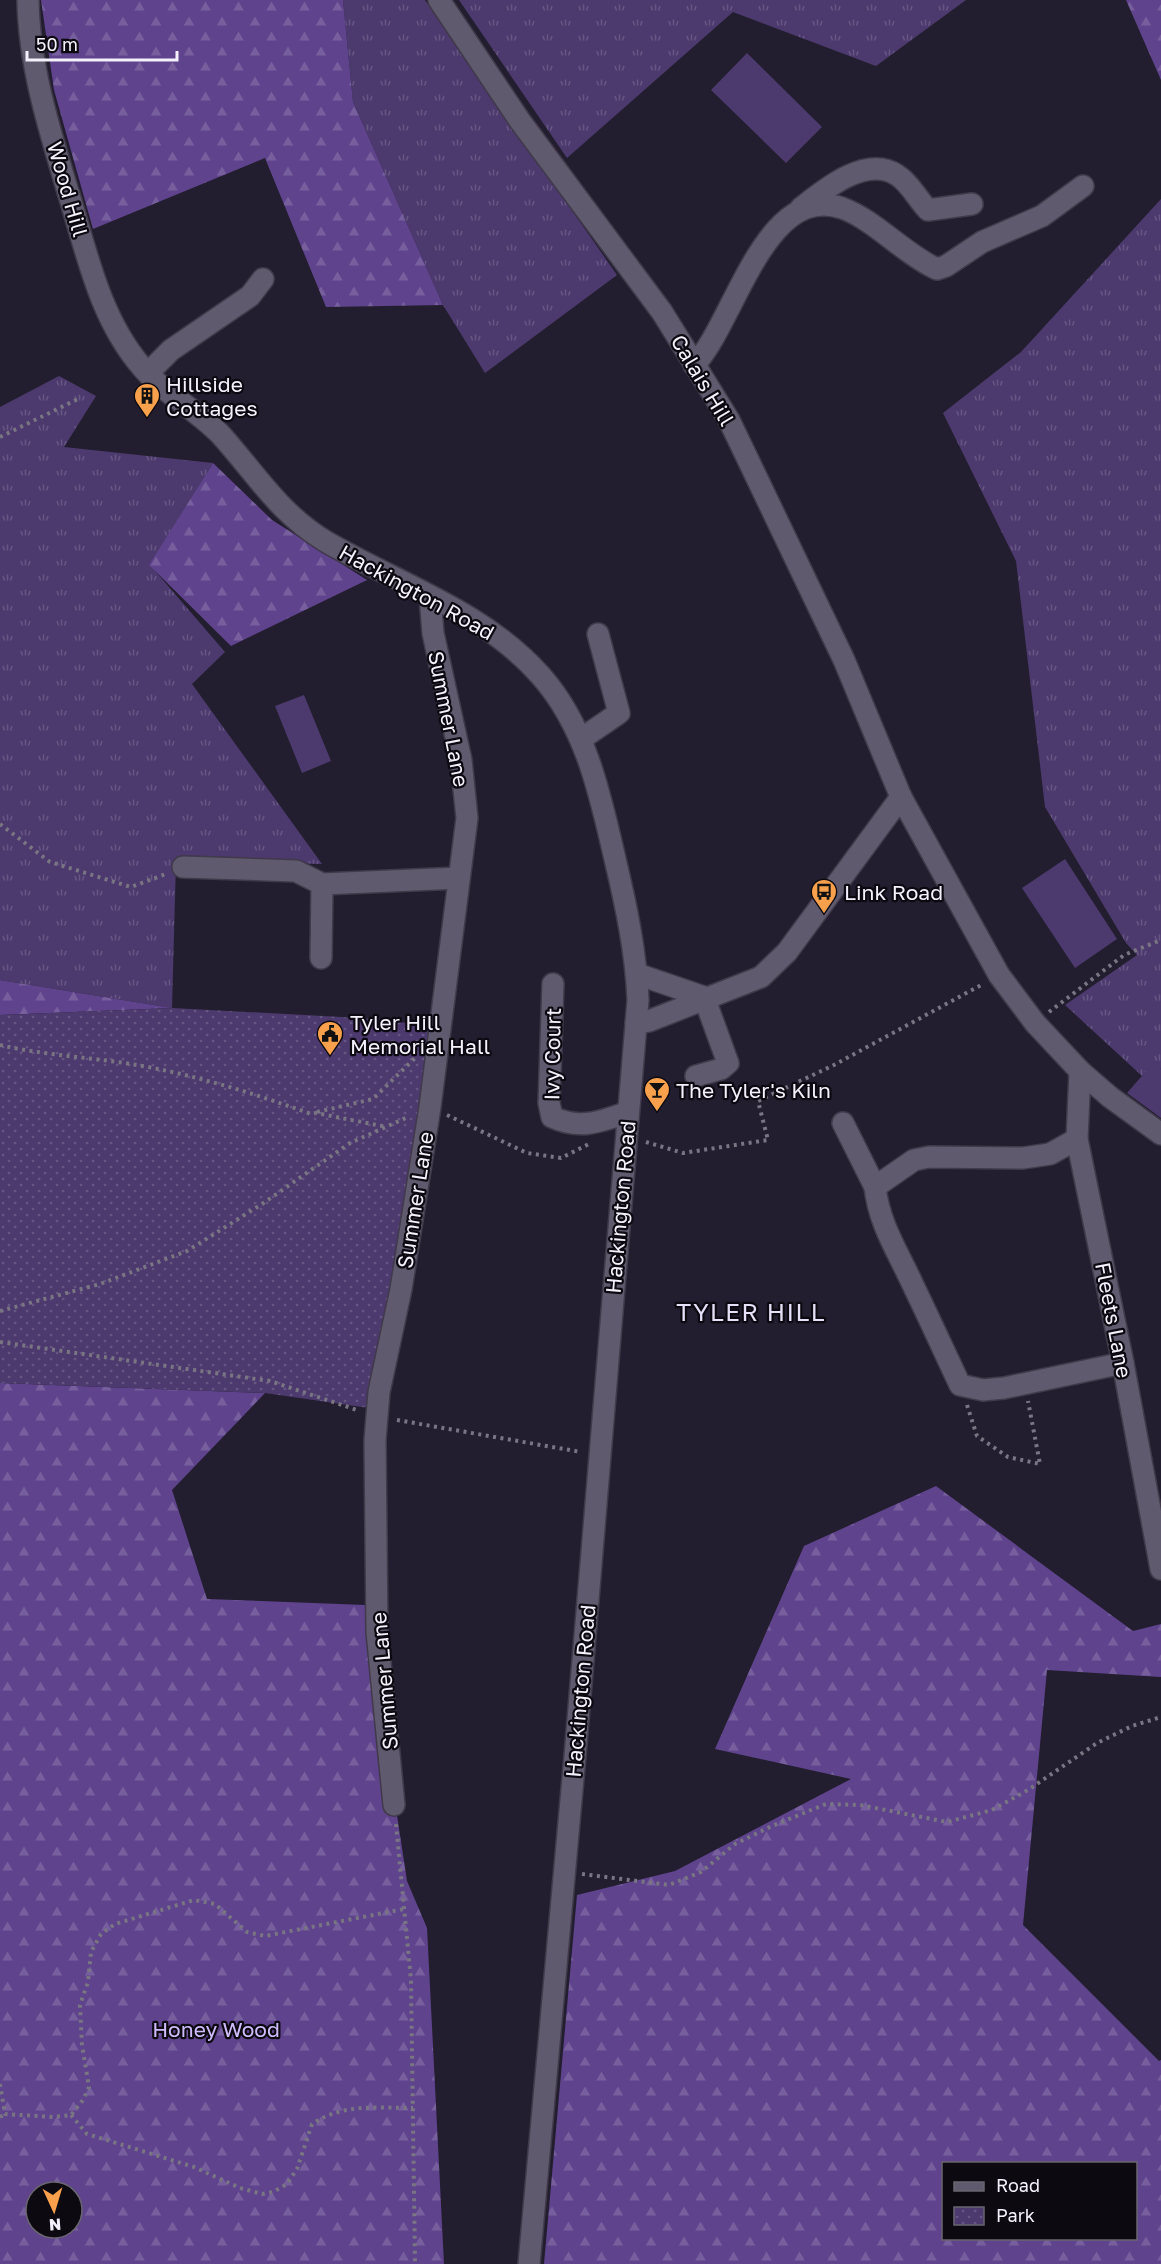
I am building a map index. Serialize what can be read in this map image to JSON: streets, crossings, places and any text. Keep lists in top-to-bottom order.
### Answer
{
  "streets": {
    "street": [
      "Wood Hill",
      "Calais Hill",
      "Hackington Road",
      "Summer Lane",
      "Ivy Court",
      "Fleets Lane"
    ]
  },
  "crossings": [
    ["Wood Hill", "Hackington Road"],
    ["Calais Hill", "Fleets Lane"],
    ["Hackington Road", "Summer Lane"],
    ["Hackington Road", "Ivy Court"]
  ],
  "districts": ["TYLER HILL"],
  "parks": ["Honey Wood"],
  "places": {
    "building": ["Hillside Cottages"],
    "bus stop": ["Link Road"],
    "public building": ["Tyler Hill Memorial Hall"],
    "bar": ["The Tyler's Kiln"]
  },
  "legend": ["Road", "Park"],
  "scale_bar": "50 m",
  "north": "bottom"
}
